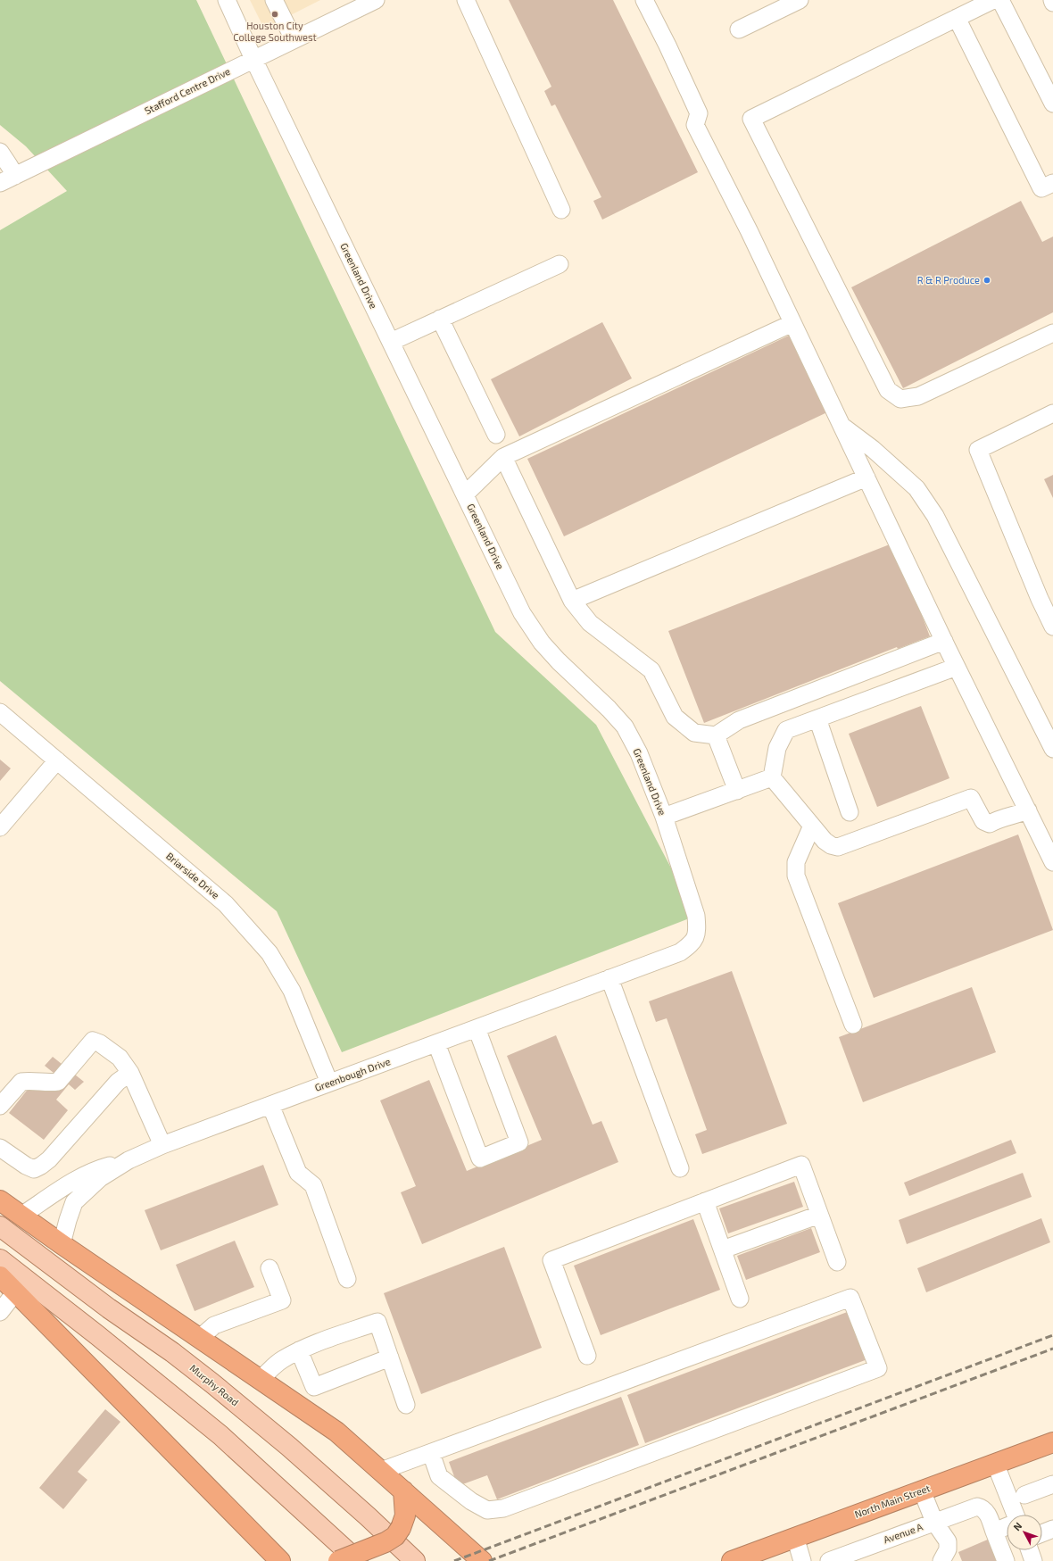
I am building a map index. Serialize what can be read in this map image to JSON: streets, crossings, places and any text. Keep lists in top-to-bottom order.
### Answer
{
  "streets": {
    "highway": ["North Main Street"],
    "main road": ["Murphy Road"],
    "street": [
      "Stafford Centre Drive",
      "Greenland Drive",
      "Briarside Drive",
      "Greenbough Drive",
      "Avenue A"
    ]
  },
  "crossings": [
    ["Stafford Centre Drive", "Greenland Drive"],
    ["Greenland Drive", "Greenbough Drive"],
    ["Briarside Drive", "Greenbough Drive"]
  ],
  "places": ["Houston City College Southwest", "R & R Produce"],
  "north": "top left"
}
